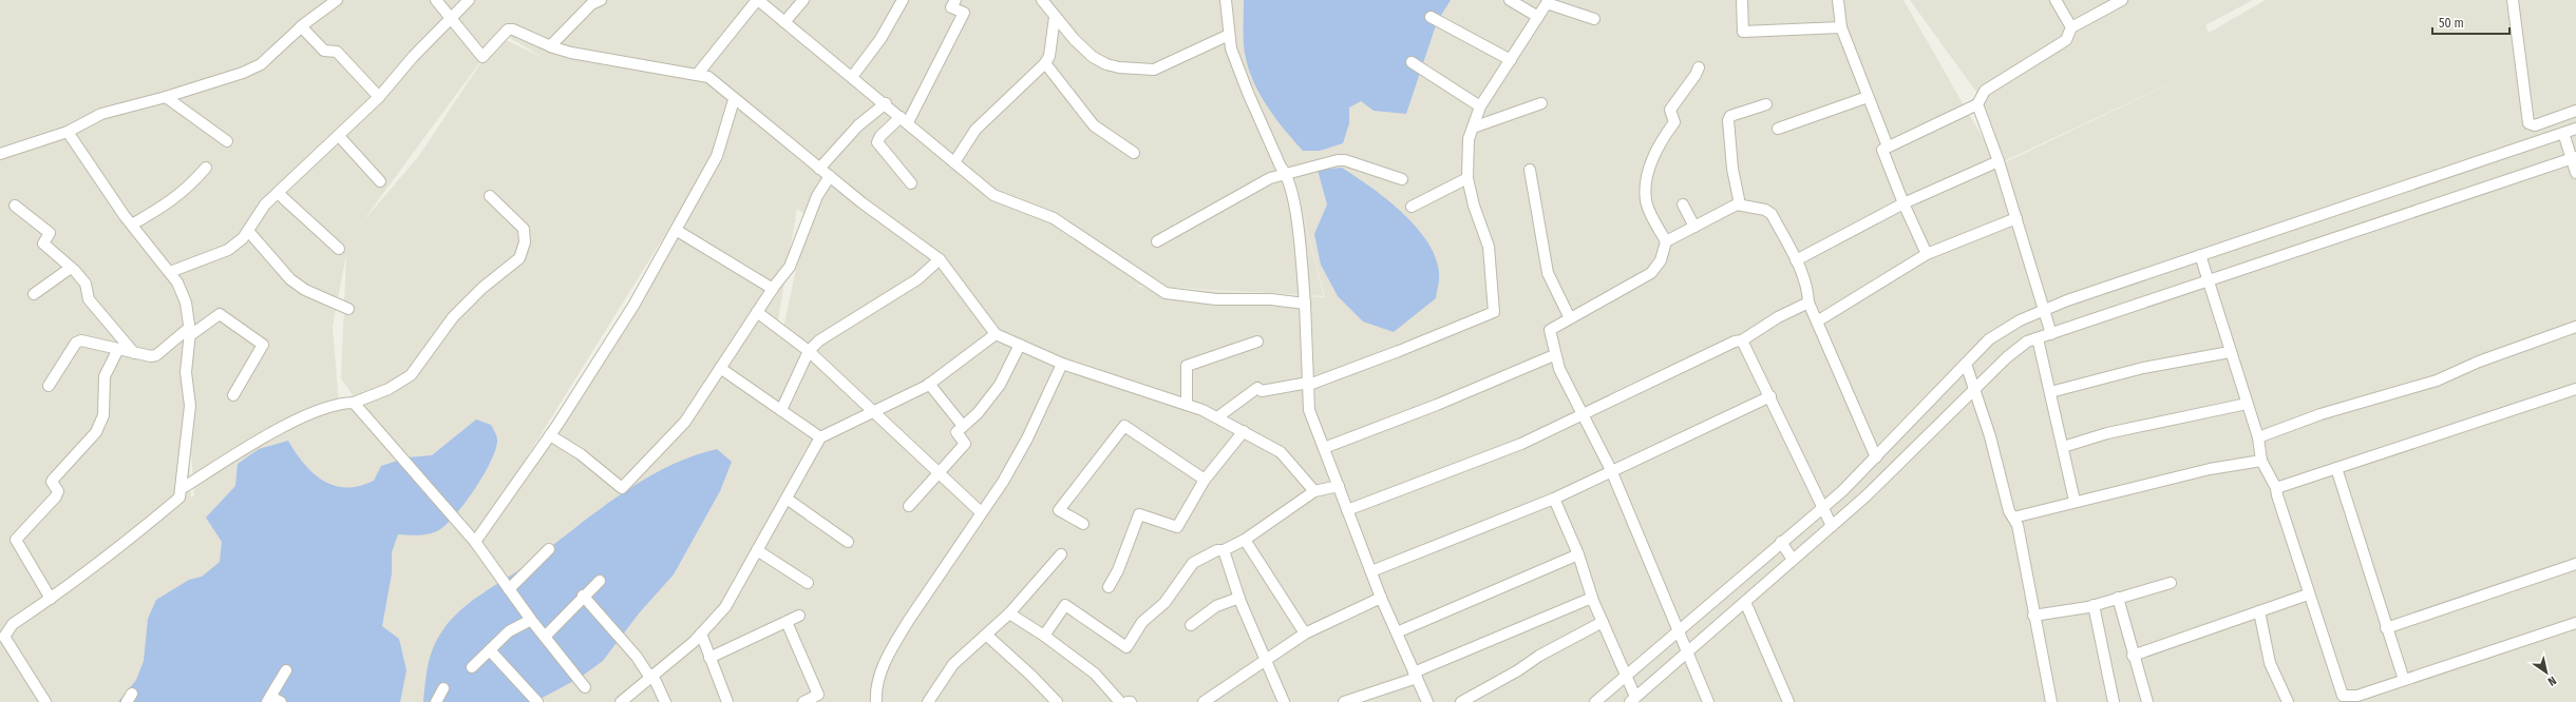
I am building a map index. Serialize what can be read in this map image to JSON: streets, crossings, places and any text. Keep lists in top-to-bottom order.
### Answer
{
  "scale_bar": "50 m",
  "north": "bottom right"
}
